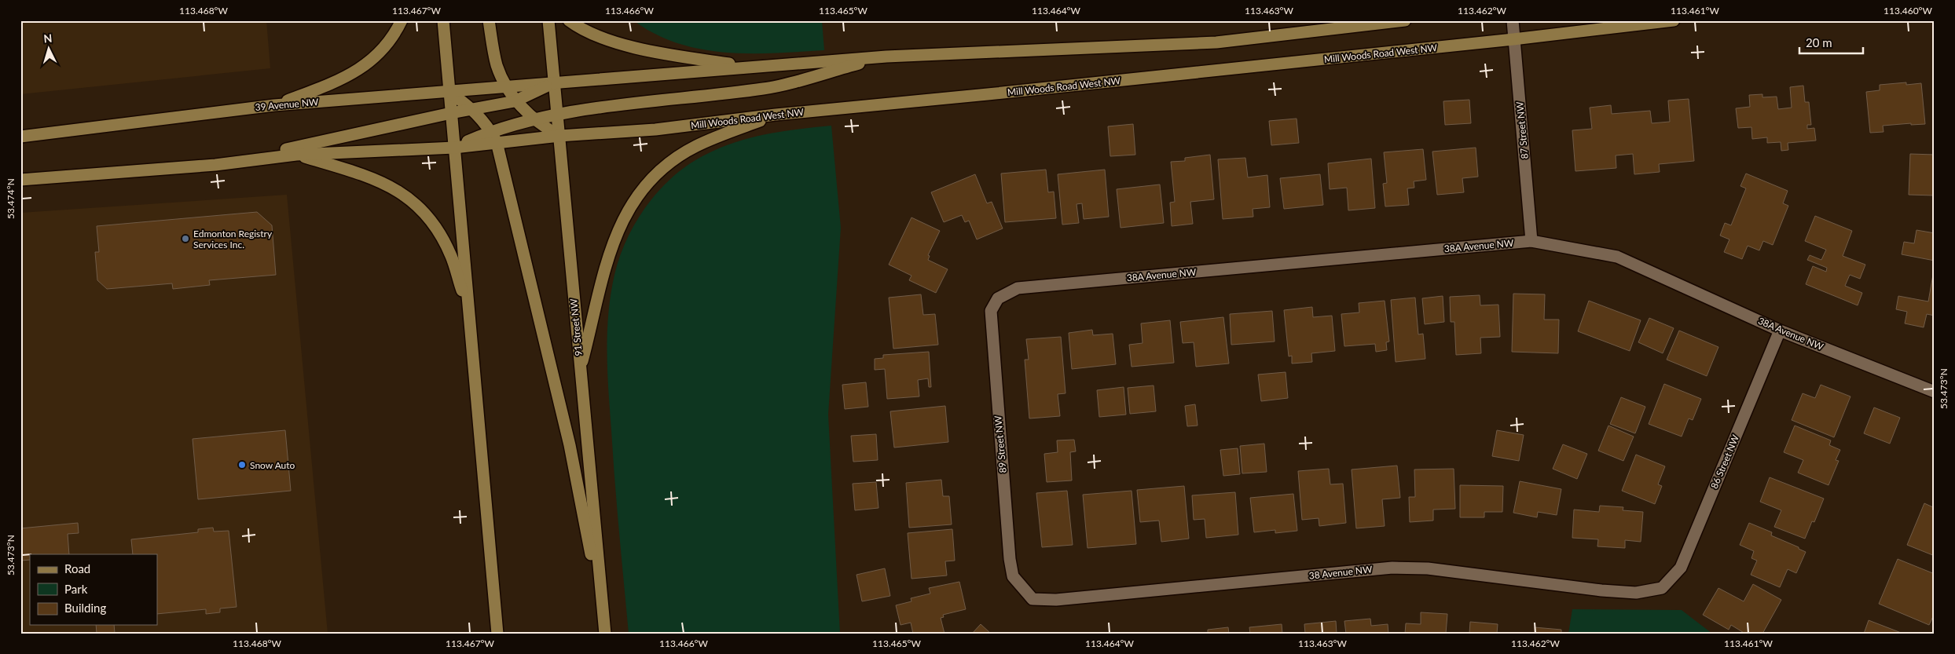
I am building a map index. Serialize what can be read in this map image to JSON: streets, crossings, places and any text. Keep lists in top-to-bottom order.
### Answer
{
  "streets": {
    "main road": ["Mill Woods Road West NW", "39 Avenue NW", "91 Street NW"],
    "street": [
      "87 Street NW",
      "38A Avenue NW",
      "89 Street NW",
      "86 Street NW",
      "38 Avenue NW"
    ]
  },
  "crossings": [
    ["Mill Woods Road West NW", "87 Street NW"],
    ["Mill Woods Road West NW", "91 Street NW"],
    ["39 Avenue NW", "91 Street NW"],
    ["87 Street NW", "38A Avenue NW"],
    ["38A Avenue NW", "89 Street NW"],
    ["38A Avenue NW", "86 Street NW"],
    ["89 Street NW", "38 Avenue NW"],
    ["86 Street NW", "38 Avenue NW"]
  ],
  "places": ["Edmonton Registry Services Inc.", "Snow Auto"],
  "legend": ["Road", "Park", "Building"],
  "scale_bar": "20 m",
  "north": "top",
  "coordinates": [
    "113.468°W",
    "113.467°W",
    "113.466°W",
    "113.465°W",
    "113.464°W",
    "113.463°W",
    "113.462°W",
    "113.461°W",
    "113.460°W",
    "53.474°N",
    "53.473°N"
  ]
}
